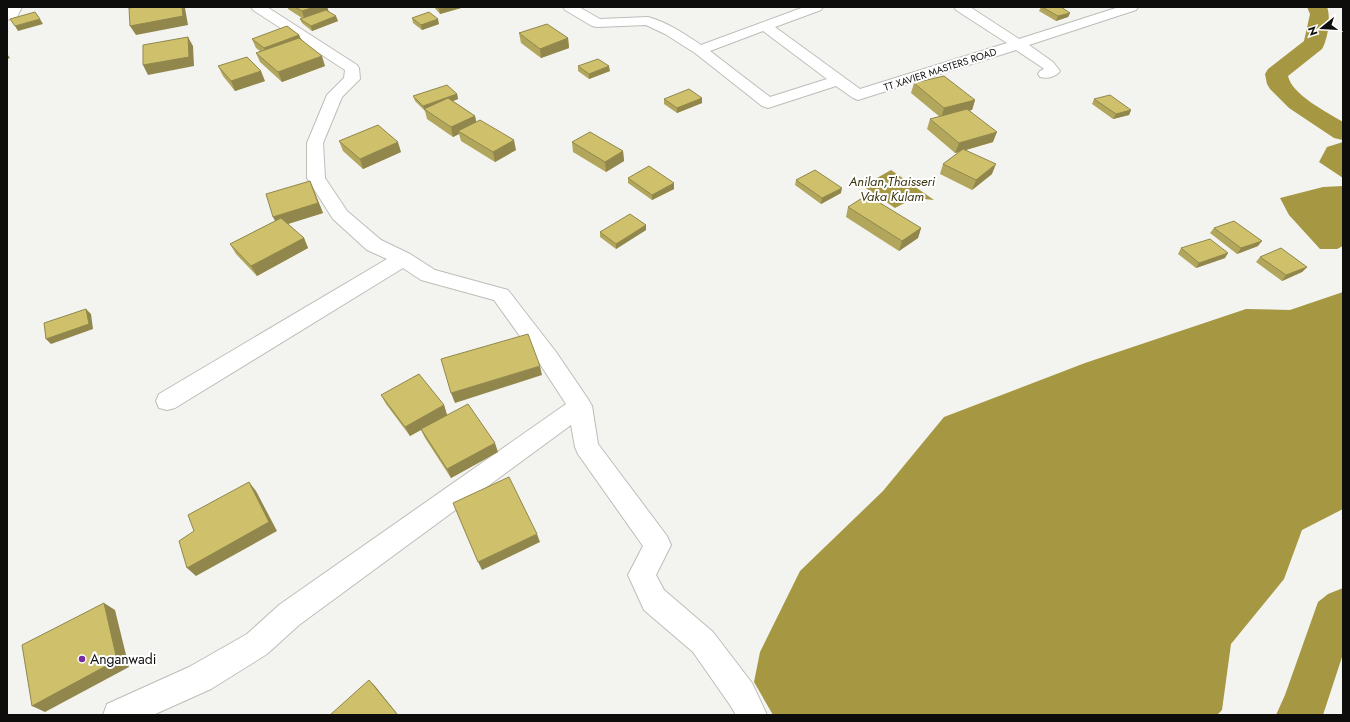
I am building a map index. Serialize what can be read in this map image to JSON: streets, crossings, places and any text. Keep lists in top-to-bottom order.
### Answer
{
  "streets": {
    "street": ["TT XAVIER MASTERS ROAD"]
  },
  "water": ["Anilan,Thaisseri Vaka Kulam"],
  "places": ["Anganwadi"],
  "north": "left"
}
